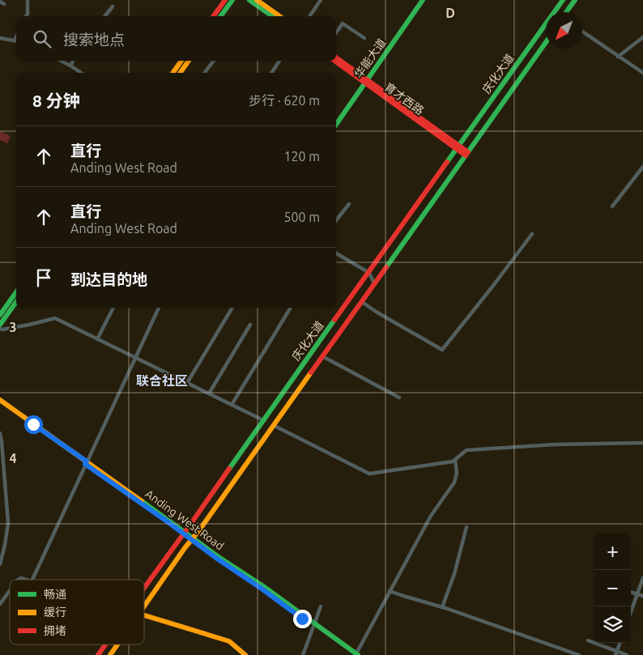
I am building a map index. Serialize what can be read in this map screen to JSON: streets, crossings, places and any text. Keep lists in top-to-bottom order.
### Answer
{
  "streets": {
    "main road": [
      "华能大道",
      "庆化大道",
      "育才西路",
      "Anding West Road"
    ]
  },
  "crossings": [
    ["华能大道", "育才西路"],
    ["庆化大道", "育才西路"],
    ["庆化大道", "Anding West Road"]
  ],
  "districts": ["联合社区"],
  "legend": ["畅通", "缓行", "拥堵"],
  "north": "bottom left",
  "page": {
    "search": "搜索地点",
    "heading": ["8 分钟", "步行 · 620 m"],
    "list": [
      ["直行", "Anding West Road", "120 m"],
      ["直行", "Anding West Road", "500 m"],
      "到达目的地"
    ],
    "map_buttons": ["+", "−"]
  },
  "grid": {
    "columns": ["D"],
    "rows": ["3", "4"]
  }
}
